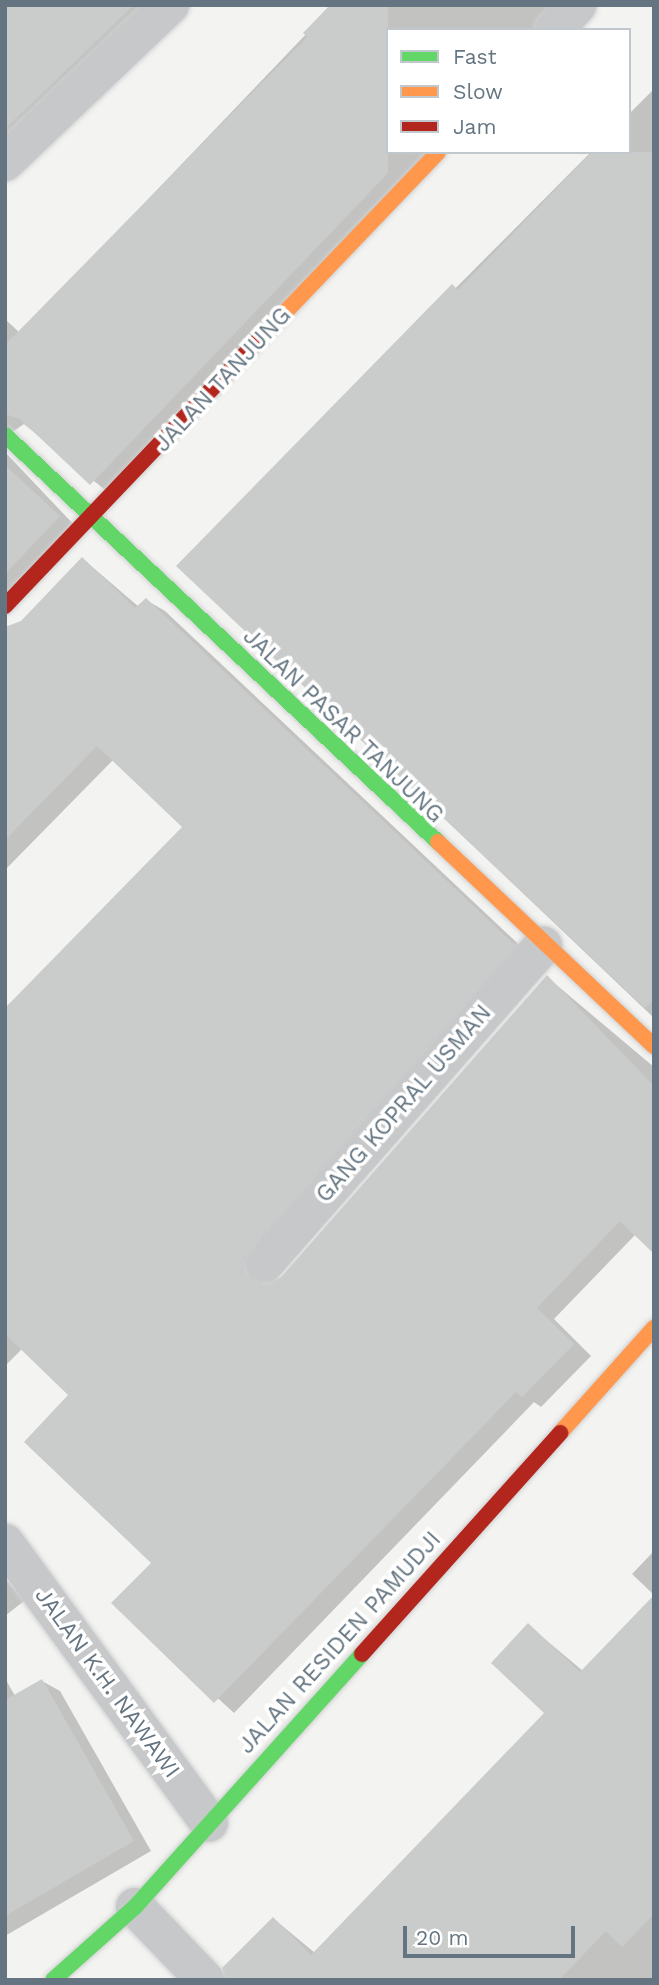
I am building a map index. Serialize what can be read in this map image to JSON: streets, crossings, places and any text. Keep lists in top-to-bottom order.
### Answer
{
  "streets": {
    "street": [
      "JALAN TANJUNG",
      "JALAN PASAR TANJUNG",
      "GANG KOPRAL USMAN",
      "JALAN RESIDEN PAMUDJI",
      "JALAN K.H. NAWAWI"
    ]
  },
  "crossings": [
    ["JALAN TANJUNG", "JALAN PASAR TANJUNG"],
    ["JALAN PASAR TANJUNG", "GANG KOPRAL USMAN"],
    ["JALAN RESIDEN PAMUDJI", "JALAN K.H. NAWAWI"]
  ],
  "legend": ["Fast", "Slow", "Jam"],
  "scale_bar": "20 m"
}
